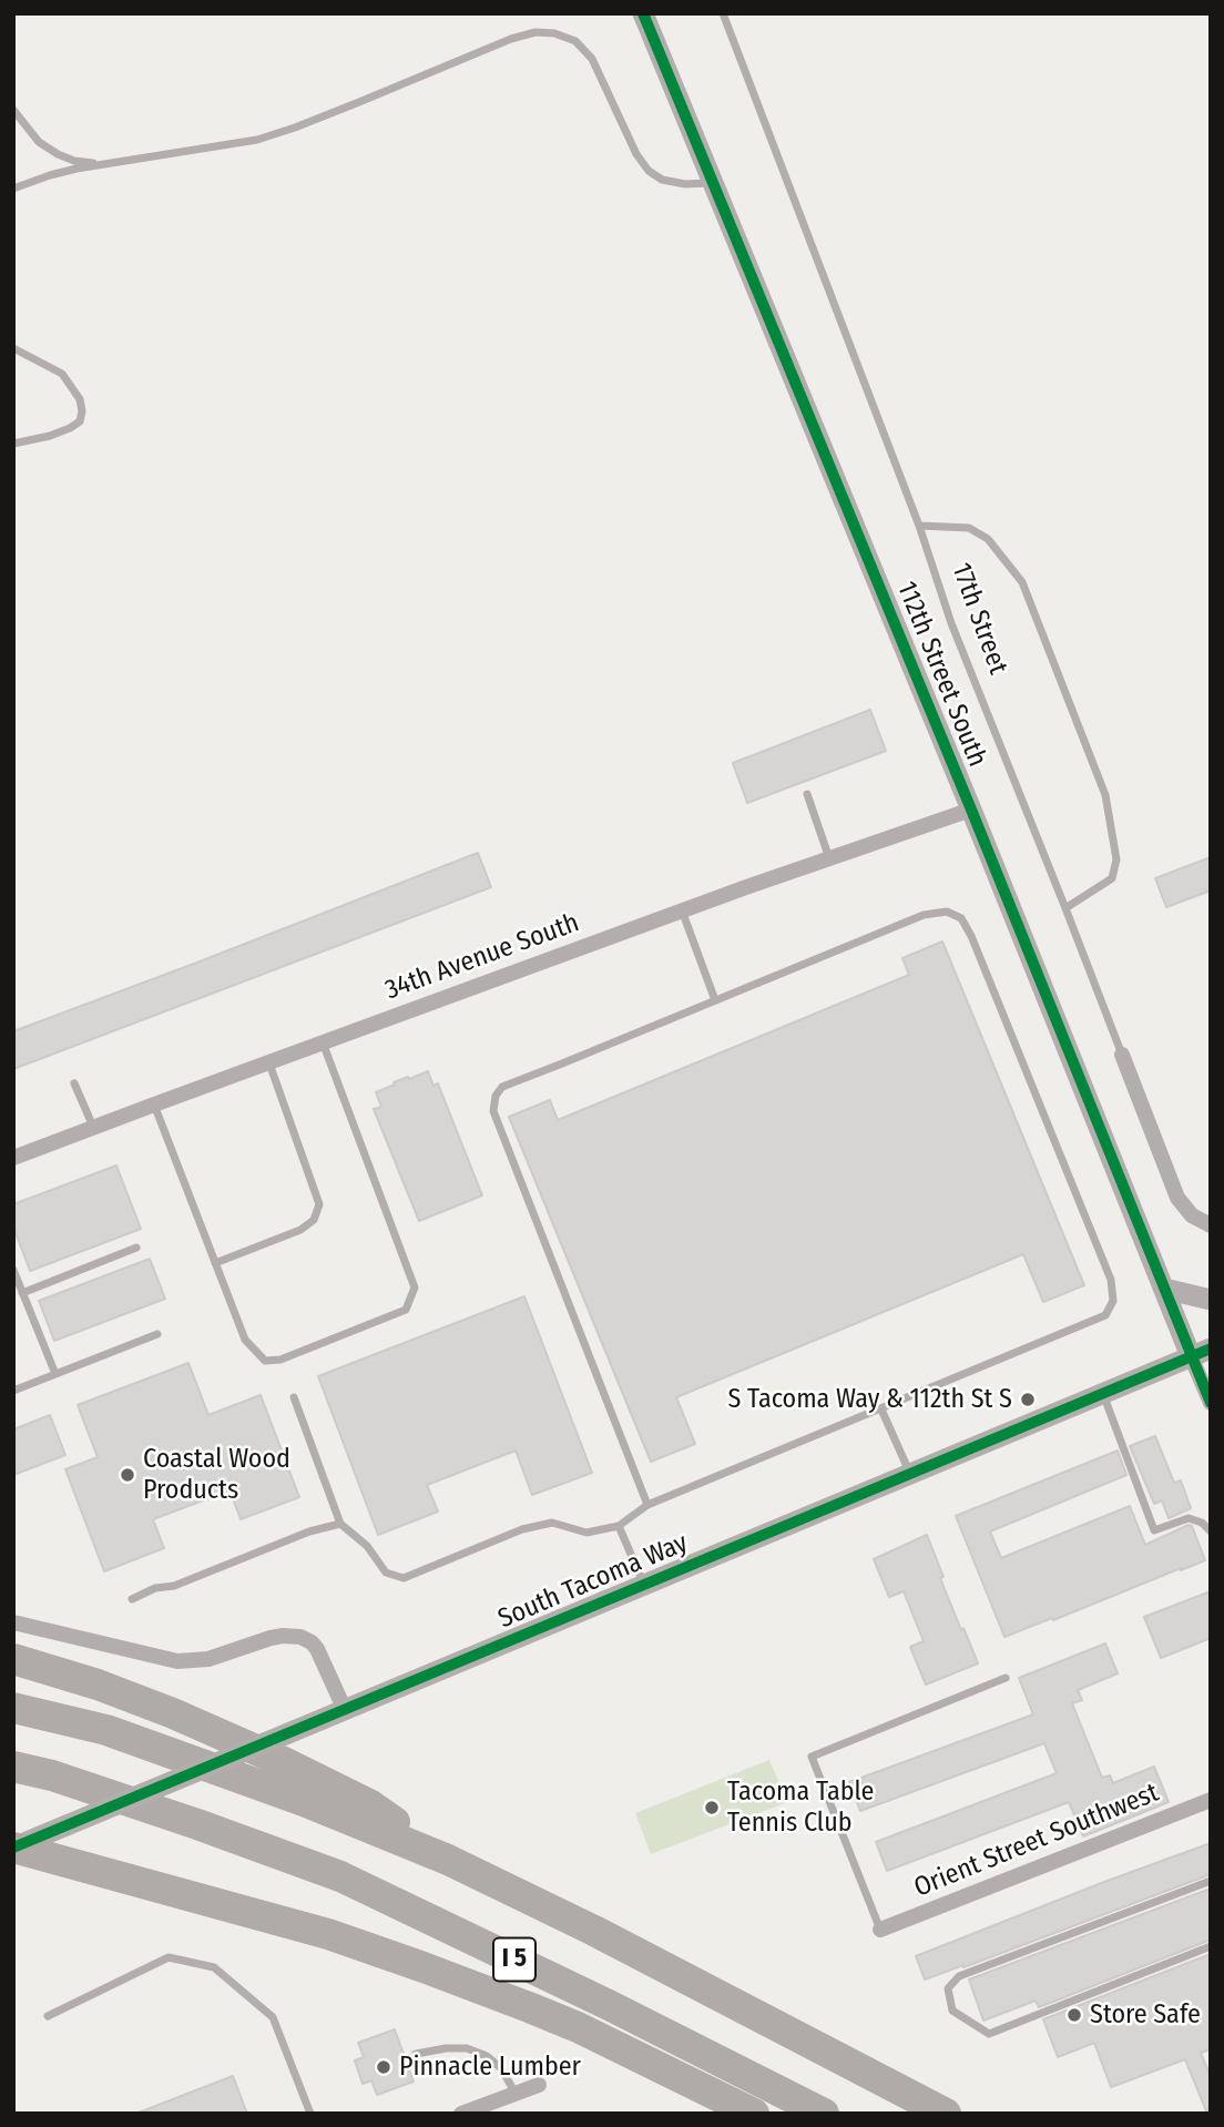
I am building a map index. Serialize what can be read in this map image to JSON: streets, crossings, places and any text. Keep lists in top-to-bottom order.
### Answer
{
  "streets": {
    "highway": ["I 5"],
    "street": [
      "17th Street",
      "112th Street South",
      "34th Avenue South",
      "South Tacoma Way",
      "Orient Street Southwest"
    ]
  },
  "crossings": [
    ["112th Street South", "34th Avenue South"],
    ["112th Street South", "South Tacoma Way"]
  ],
  "places": [
    "S Tacoma Way & 112th St S",
    "Coastal Wood Products",
    "Tacoma Table Tennis Club",
    "Store Safe",
    "Pinnacle Lumber"
  ]
}
